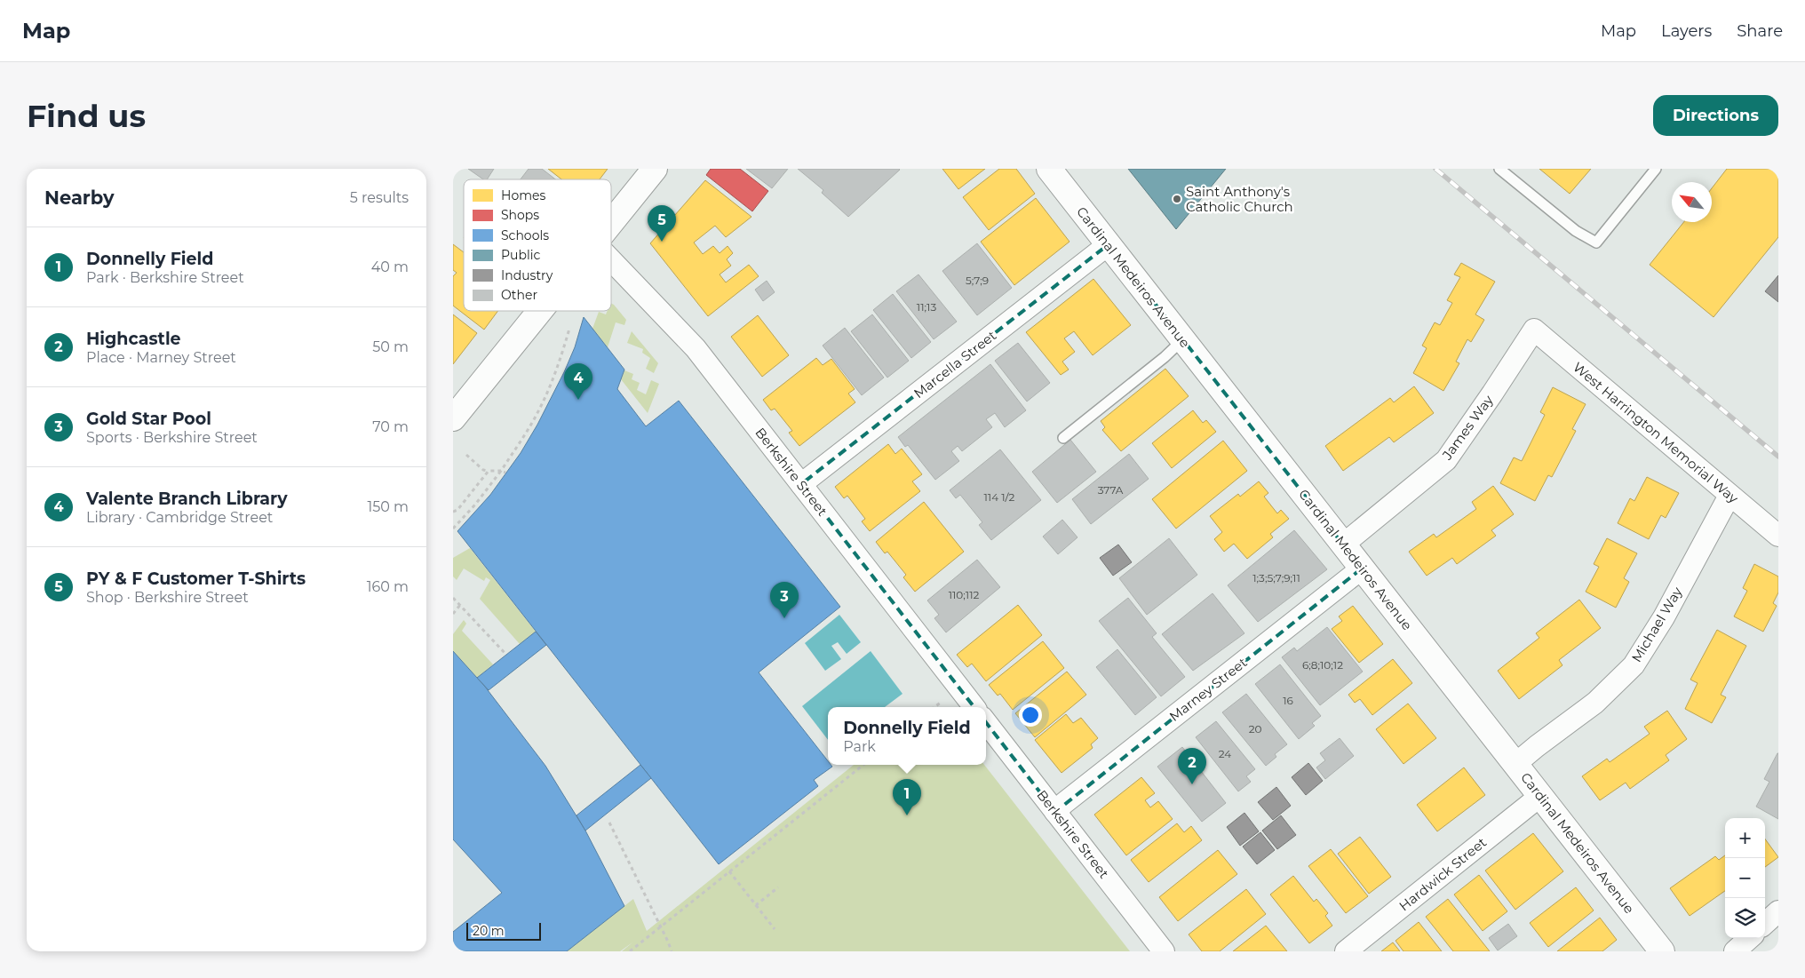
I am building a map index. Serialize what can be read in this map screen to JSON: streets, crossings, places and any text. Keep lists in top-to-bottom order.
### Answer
{
  "streets": {
    "main road": ["Cardinal Medeiros Avenue"],
    "street": [
      "Marcella Street",
      "James Way",
      "West Harrington Memorial Way",
      "Berkshire Street",
      "Michael Way",
      "Marney Street",
      "Hardwick Street"
    ]
  },
  "crossings": [
    ["Cardinal Medeiros Avenue", "Marcella Street"],
    ["Cardinal Medeiros Avenue", "James Way"],
    ["Cardinal Medeiros Avenue", "Michael Way"],
    ["Cardinal Medeiros Avenue", "Marney Street"],
    ["Cardinal Medeiros Avenue", "Hardwick Street"],
    ["Marcella Street", "Berkshire Street"],
    ["James Way", "West Harrington Memorial Way"],
    ["West Harrington Memorial Way", "Michael Way"],
    ["Berkshire Street", "Marney Street"]
  ],
  "places": ["Saint Anthony's Catholic Church"],
  "house_numbers": [
    "5;7;9",
    "11;13",
    "377A",
    "114 1/2",
    "1;3;5;7;9;11",
    "110;112",
    "6;8;10;12",
    "16",
    "20",
    "24"
  ],
  "legend": [
    "Homes",
    "Shops",
    "Schools",
    "Public",
    "Industry",
    "Other"
  ],
  "scale_bar": "20 m",
  "north": "top left",
  "page": {
    "header": "Map",
    "nav": ["Map", "Layers", "Share"],
    "buttons": "Directions",
    "title": "Find us",
    "heading": ["Nearby", "5 results"],
    "pins": [
      "5",
      "4",
      "3",
      "2",
      "1"
    ],
    "list": [
      {
        "mark": "1",
        "name": "Donnelly Field",
        "note": "Park · Berkshire Street",
        "value": "40 m"
      },
      {
        "mark": "2",
        "name": "Highcastle",
        "note": "Place · Marney Street",
        "value": "50 m"
      },
      {
        "mark": "3",
        "name": "Gold Star Pool",
        "note": "Sports · Berkshire Street",
        "value": "70 m"
      },
      {
        "mark": "4",
        "name": "Valente Branch Library",
        "note": "Library · Cambridge Street",
        "value": "150 m"
      },
      {
        "mark": "5",
        "name": "PY & F Customer T-Shirts",
        "note": "Shop · Berkshire Street",
        "value": "160 m"
      }
    ],
    "popup": ["Donnelly Field", "Park"],
    "map_buttons": ["+", "−"],
    "scale": "20 m"
  }
}
